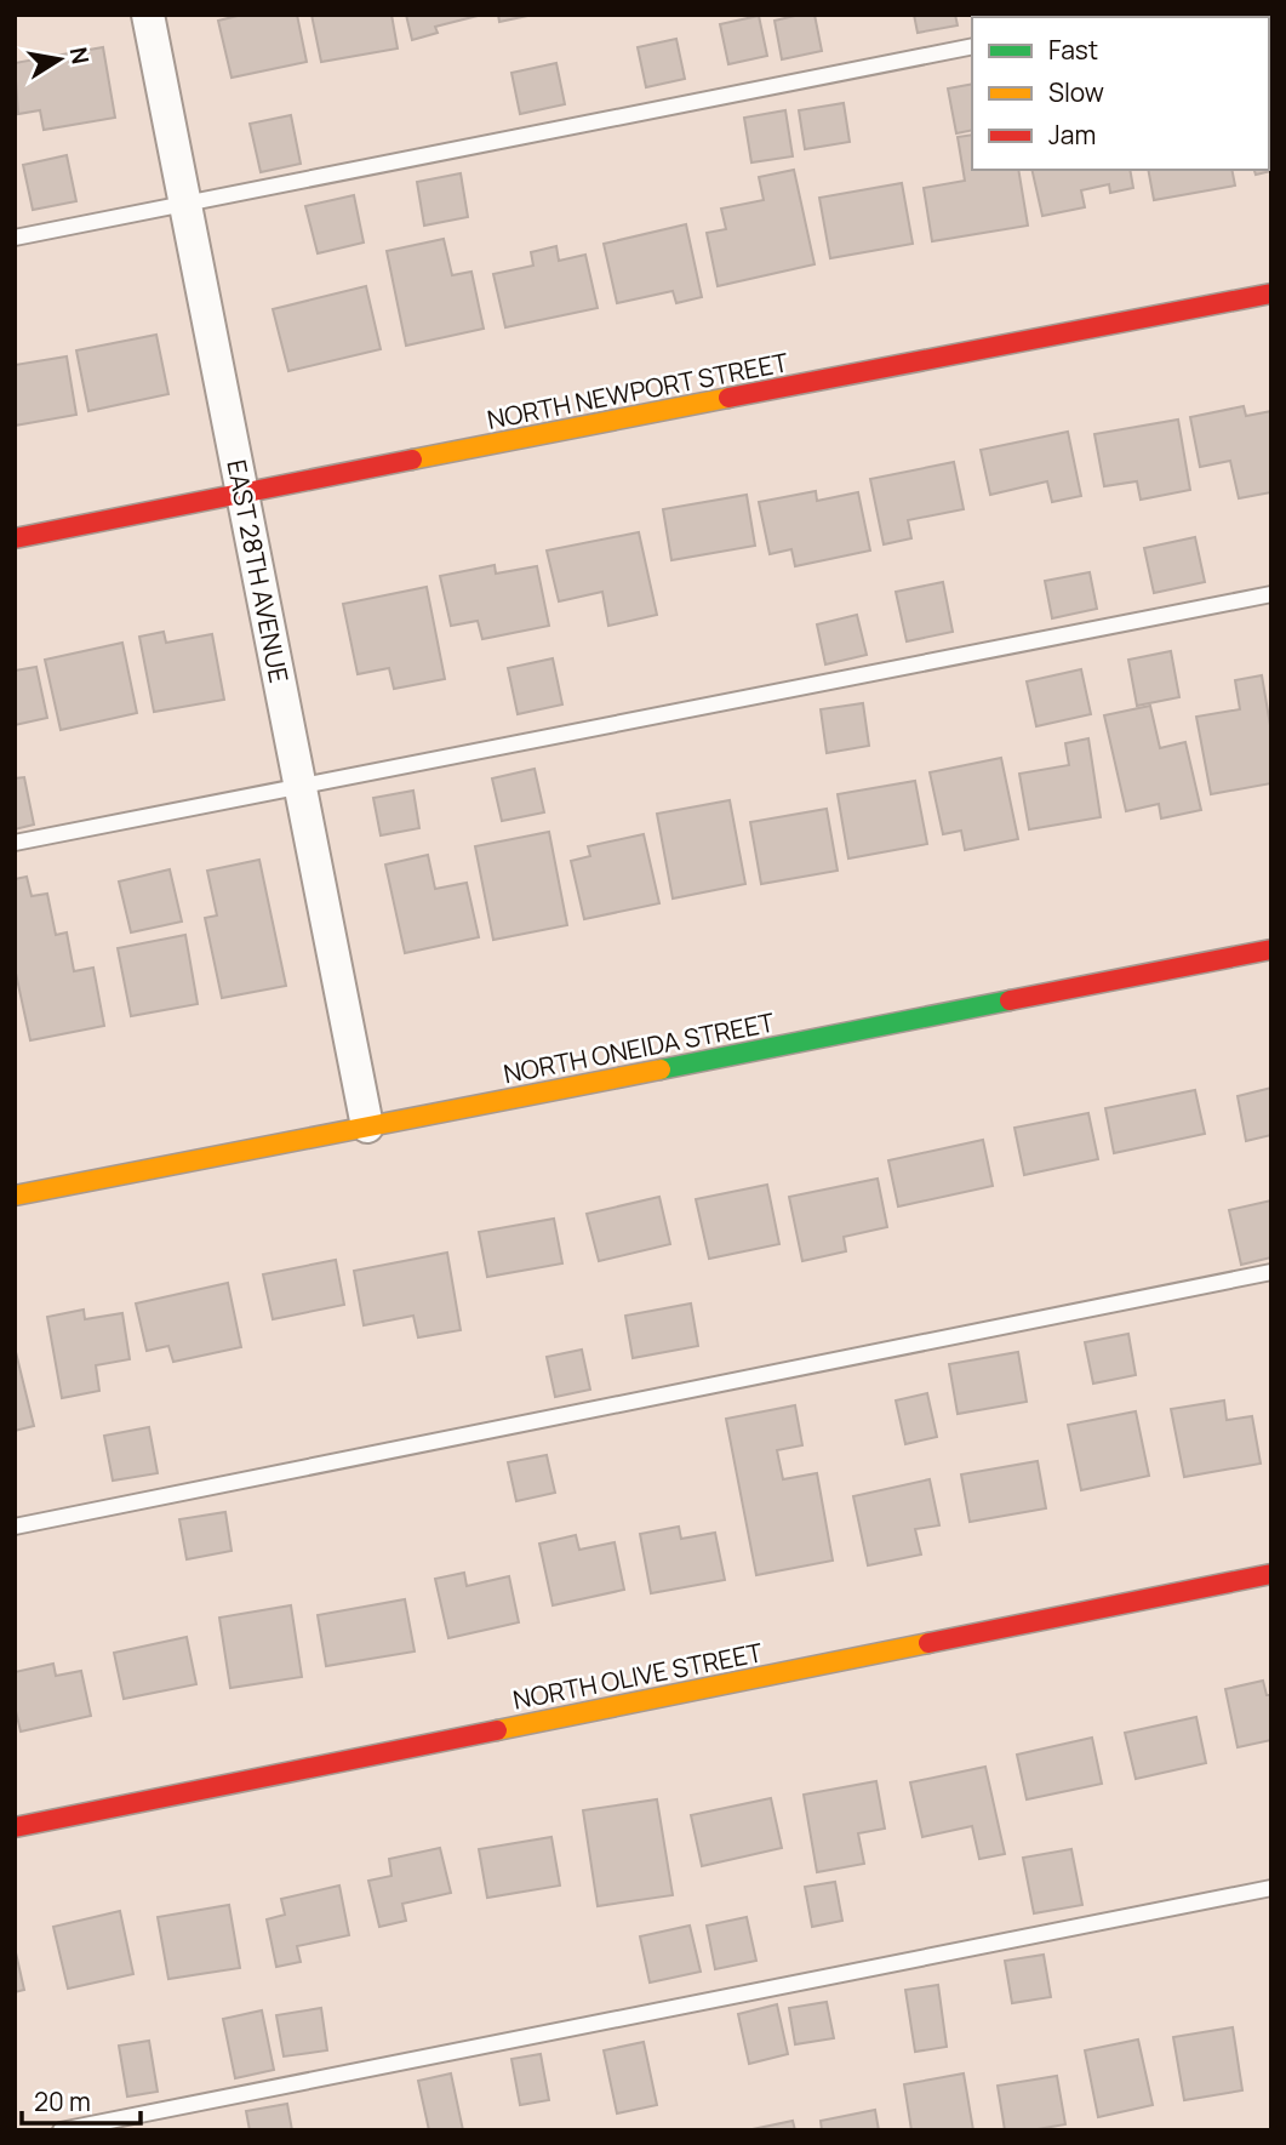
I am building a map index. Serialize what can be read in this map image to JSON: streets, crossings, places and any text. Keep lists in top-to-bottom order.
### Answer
{
  "streets": {
    "street": [
      "NORTH NEWPORT STREET",
      "EAST 28TH AVENUE",
      "NORTH ONEIDA STREET",
      "NORTH OLIVE STREET"
    ]
  },
  "crossings": [
    ["NORTH NEWPORT STREET", "EAST 28TH AVENUE"],
    ["EAST 28TH AVENUE", "NORTH ONEIDA STREET"]
  ],
  "legend": ["Fast", "Slow", "Jam"],
  "scale_bar": "20 m",
  "north": "right"
}
